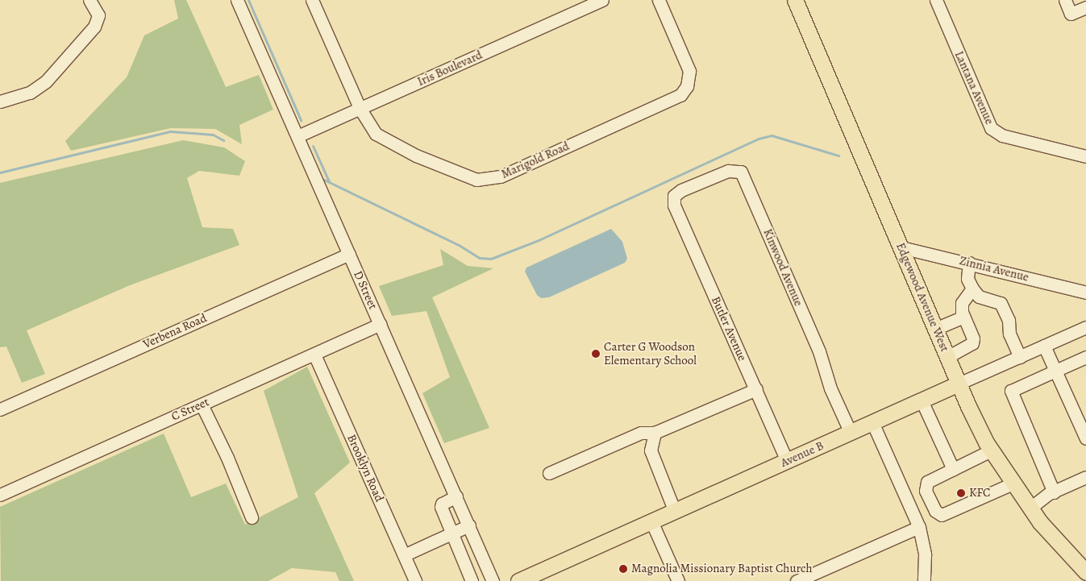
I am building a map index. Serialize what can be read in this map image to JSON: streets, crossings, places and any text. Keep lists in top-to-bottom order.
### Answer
{
  "streets": {
    "main road": ["Edgewood Avenue West", "Avenue B"],
    "street": [
      "Iris Boulevard",
      "Lantana Avenue",
      "Marigold Road",
      "Kinwood Avenue",
      "Zinnia Avenue",
      "D Street",
      "Butler Avenue",
      "Verbena Road",
      "C Street",
      "Brooklyn Road"
    ]
  },
  "crossings": [
    ["Iris Boulevard", "Marigold Road"],
    ["Iris Boulevard", "D Street"],
    ["Kinwood Avenue", "Butler Avenue"],
    ["Kinwood Avenue", "Avenue B"],
    ["Zinnia Avenue", "Edgewood Avenue West"],
    ["D Street", "Verbena Road"],
    ["D Street", "C Street"],
    ["Edgewood Avenue West", "Avenue B"],
    ["Butler Avenue", "Avenue B"],
    ["C Street", "Brooklyn Road"]
  ],
  "places": ["Carter G Woodson Elementary School", "KFC", "Magnolia Missionary Baptist Church"]
}
